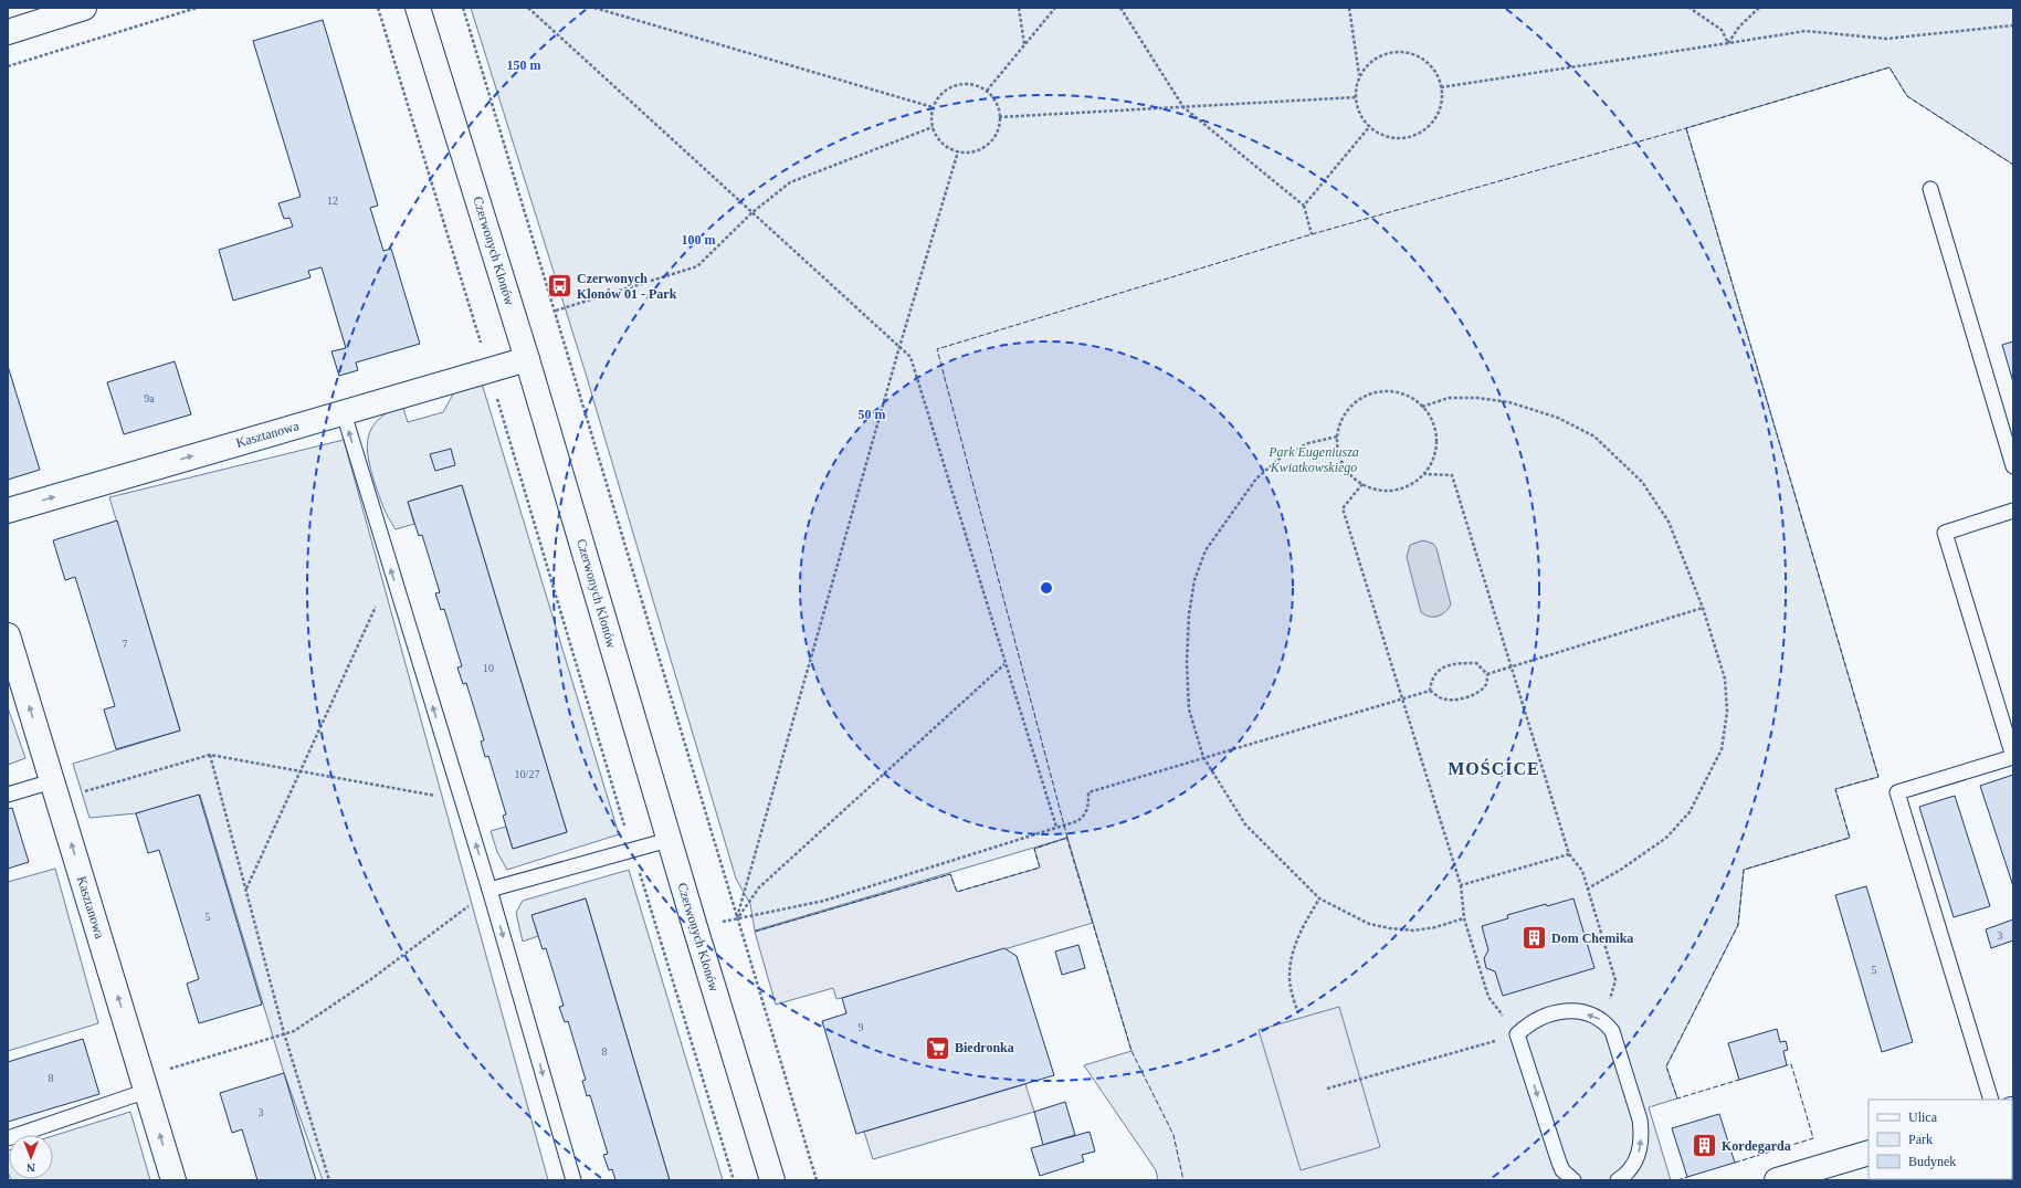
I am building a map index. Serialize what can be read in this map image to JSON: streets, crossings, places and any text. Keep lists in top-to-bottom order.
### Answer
{
  "streets": {
    "street": ["Czerwonych Klonów", "Kasztanowa"]
  },
  "crossings": [
    ["Czerwonych Klonów", "Kasztanowa"]
  ],
  "districts": ["MOŚCICE"],
  "parks": ["Park Eugeniusza Kwiatkowskiego"],
  "places": {
    "bus stop": ["Czerwonych Klonów 01 - Park"],
    "building": ["Dom Chemika", "Kordegarda"],
    "supermarket": ["Biedronka"]
  },
  "house_numbers": [
    "12",
    "9a",
    "7",
    "10",
    "10/27",
    "5",
    "3",
    "5",
    "9",
    "8",
    "8",
    "3"
  ],
  "legend": ["Ulica", "Park", "Budynek"],
  "north": "bottom",
  "rings": ["150 m", "100 m", "50 m"]
}
